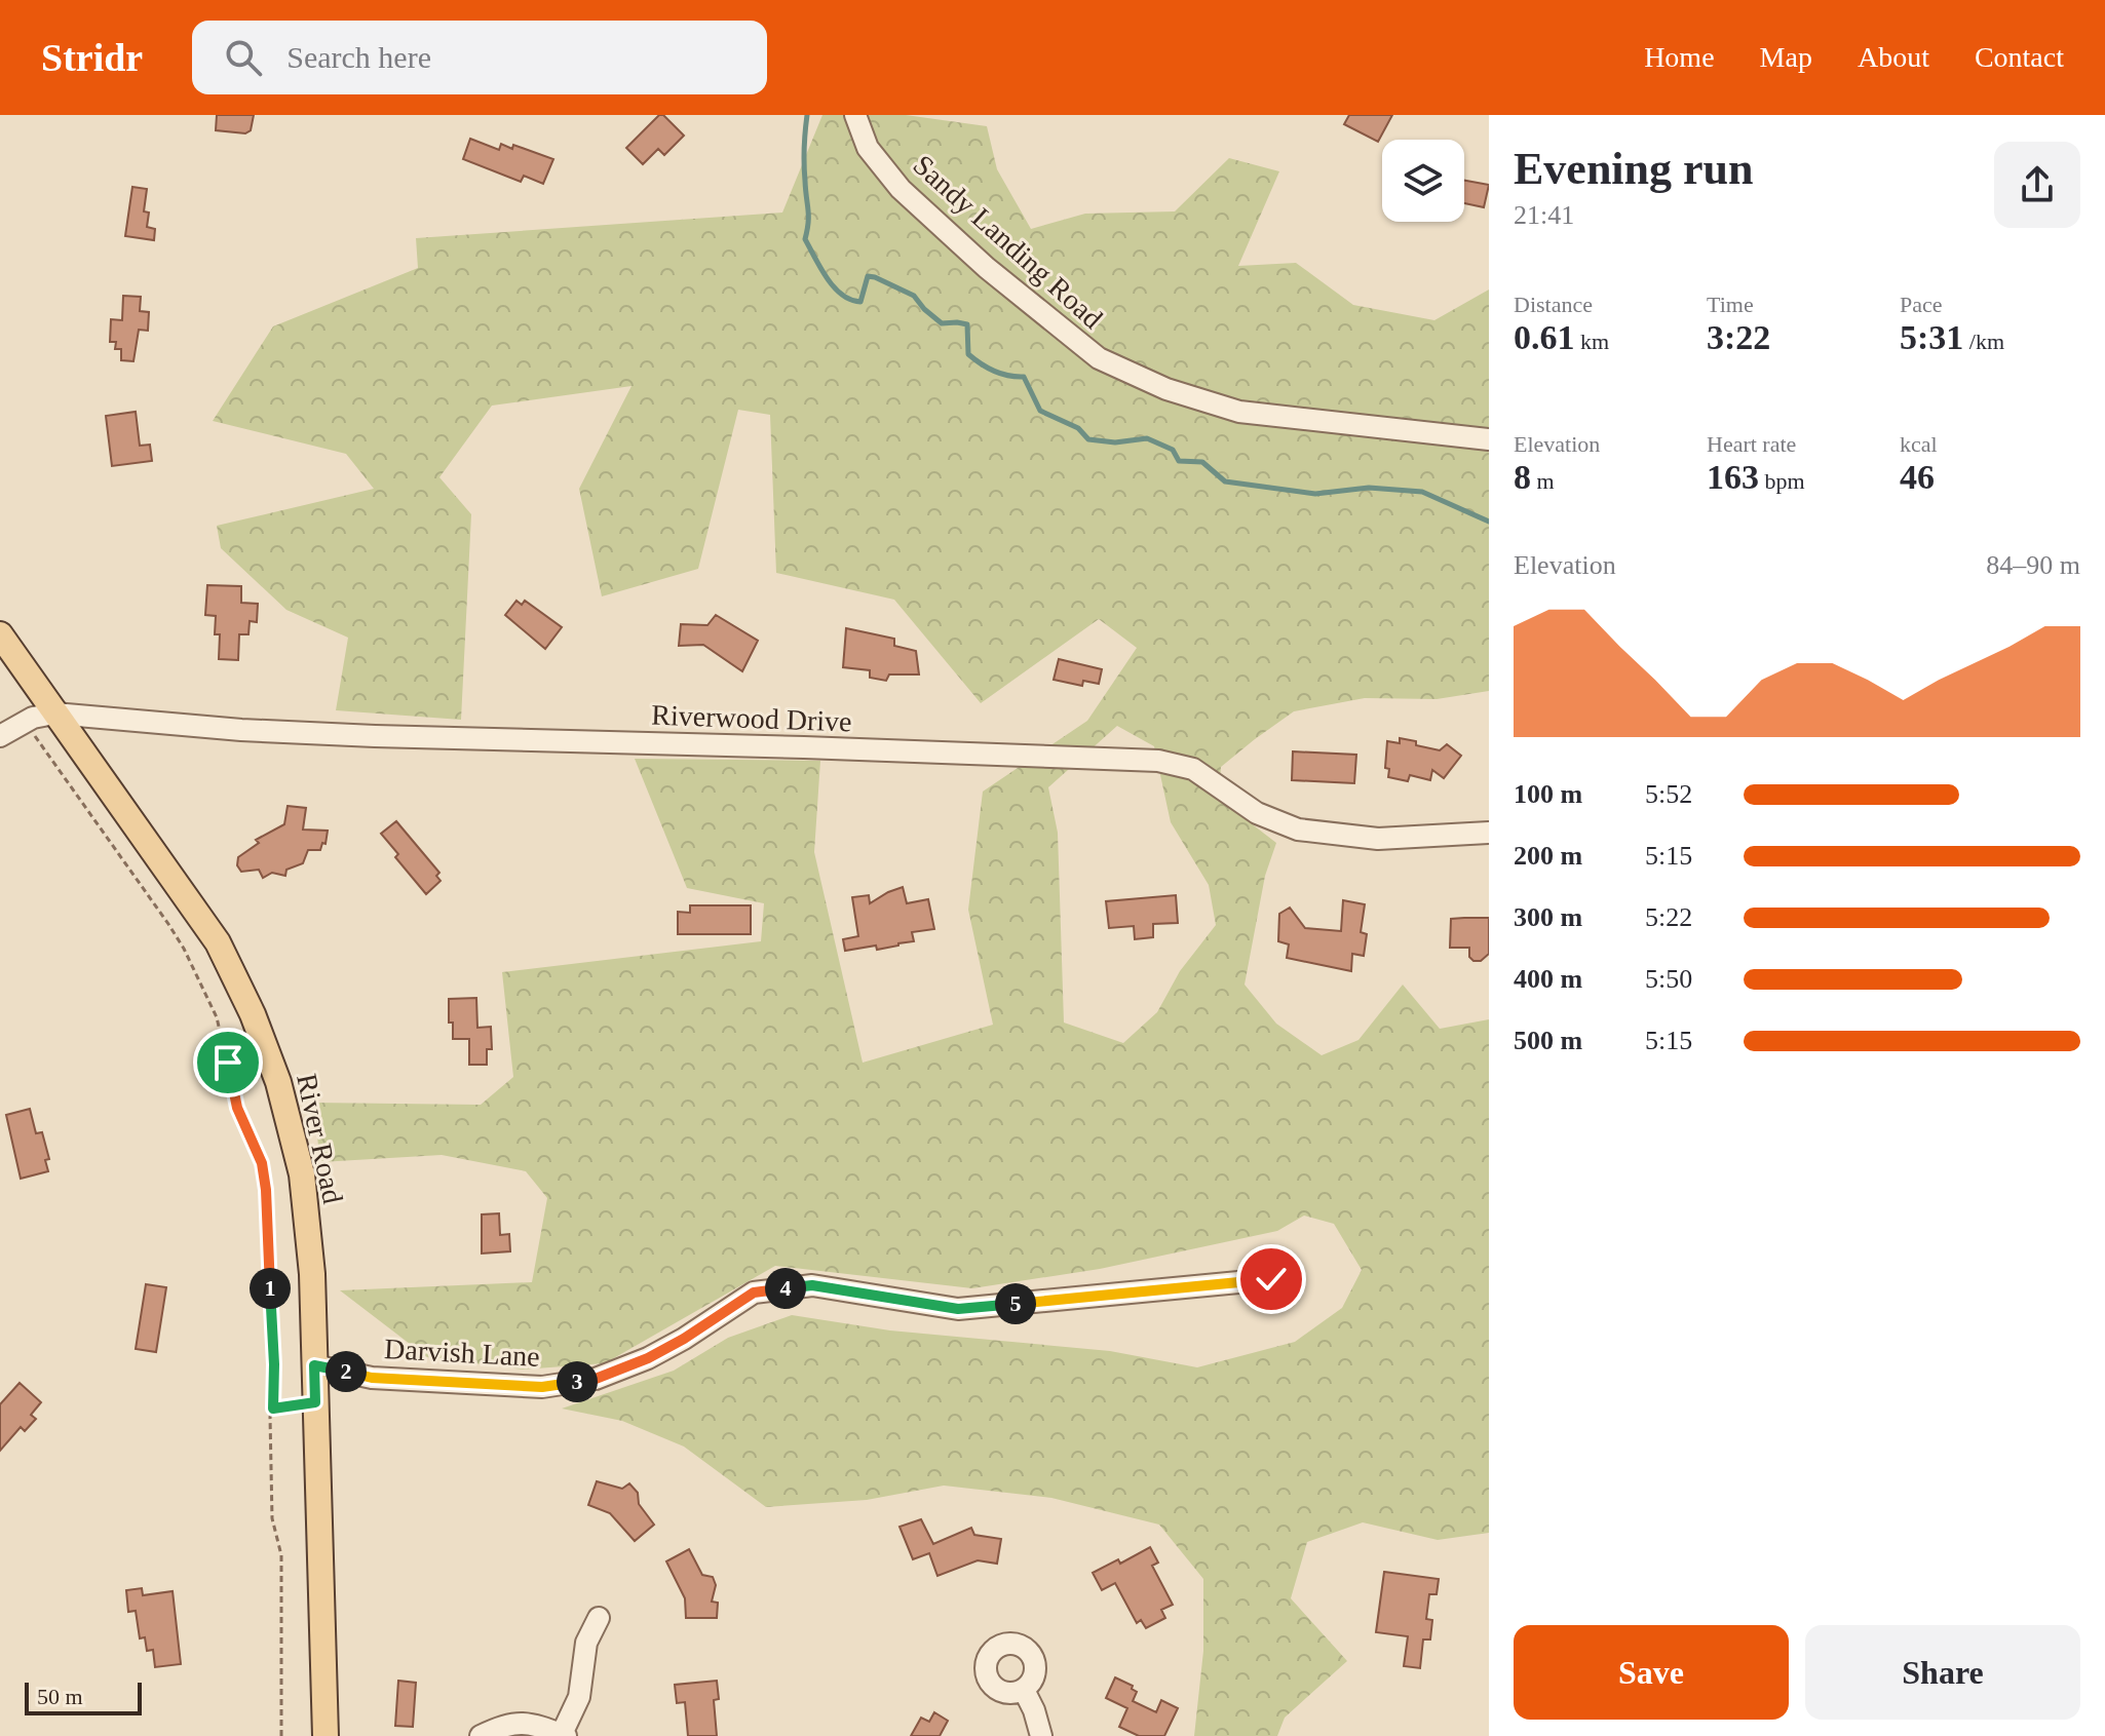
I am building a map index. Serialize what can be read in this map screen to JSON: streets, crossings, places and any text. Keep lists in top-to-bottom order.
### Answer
{
  "streets": {
    "main road": ["River Road"],
    "street": ["Sandy Landing Road", "Riverwood Drive", "Darvish Lane"]
  },
  "crossings": [
    ["Riverwood Drive", "River Road"],
    ["River Road", "Darvish Lane"]
  ],
  "scale_bar": "50 m",
  "page": {
    "header": "Stridr",
    "search": "Search here",
    "nav": [
      "Home",
      "Map",
      "About",
      "Contact"
    ],
    "heading": ["Evening run", "21:41"],
    "stats": [
      ["Distance", "0.61 km"],
      ["Time", "3:22"],
      ["Pace", "5:31 /km"],
      ["Elevation", "8 m"],
      ["Heart rate", "163 bpm"],
      ["kcal", "46"]
    ],
    "chart": ["Elevation", "84–90 m"],
    "list": [
      {
        "name": "100 m",
        "note": "5:52"
      },
      {
        "name": "200 m",
        "note": "5:15"
      },
      {
        "name": "300 m",
        "note": "5:22"
      },
      {
        "name": "400 m",
        "note": "5:50"
      },
      {
        "name": "500 m",
        "note": "5:15"
      }
    ],
    "pins": [
      "1",
      "4",
      "5",
      "2",
      "3"
    ],
    "buttons": ["Save", "Share"],
    "scale": "50 m"
  }
}
